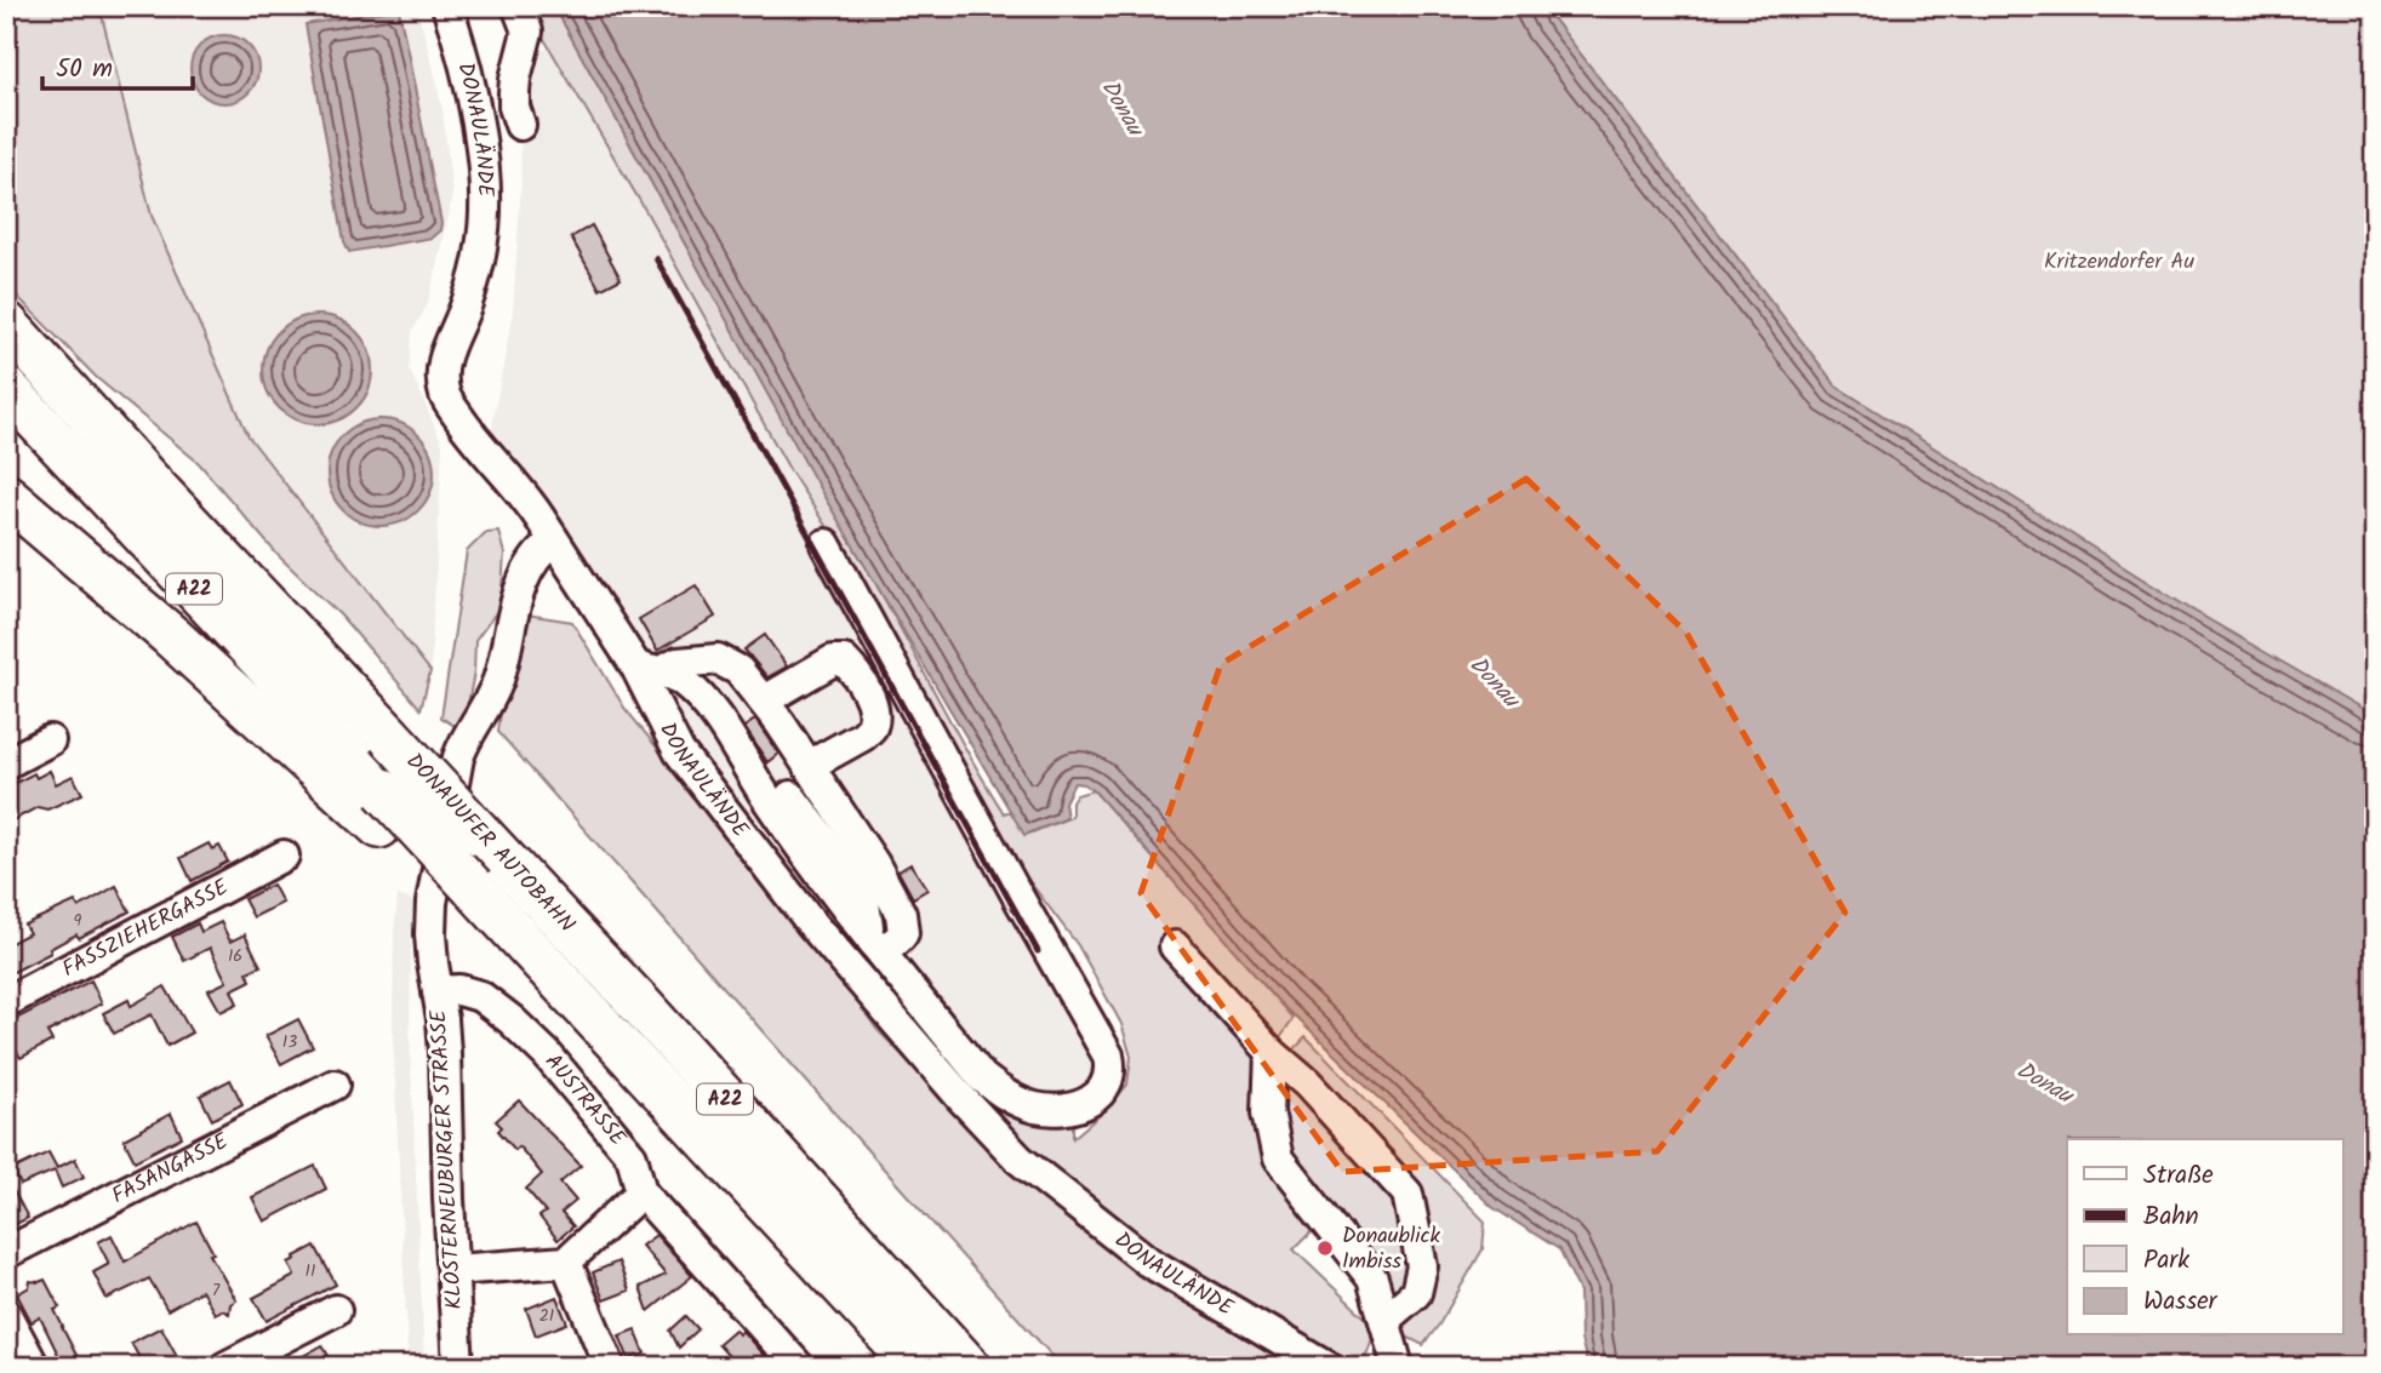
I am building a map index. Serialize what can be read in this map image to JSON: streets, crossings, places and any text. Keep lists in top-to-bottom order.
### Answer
{
  "streets": {
    "highway": ["A22", "DONAUUFER AUTOBAHN"],
    "street": [
      "DONAULÄNDE",
      "FASSZIEHERGASSE",
      "AUSTRASSE",
      "KLOSTERNEUBURGER STRASSE",
      "FASANGASSE"
    ]
  },
  "crossings": [
    ["DONAULÄNDE", "KLOSTERNEUBURGER STRASSE"],
    ["AUSTRASSE", "KLOSTERNEUBURGER STRASSE"]
  ],
  "water": ["Donau"],
  "parks": ["Kritzendorfer Au"],
  "places": ["Donaublick Imbiss"],
  "house_numbers": [
    "9",
    "16",
    "13",
    "11",
    "7",
    "21"
  ],
  "legend": [
    "Straße",
    "Bahn",
    "Park",
    "Wasser"
  ],
  "scale_bar": "50 m"
}
